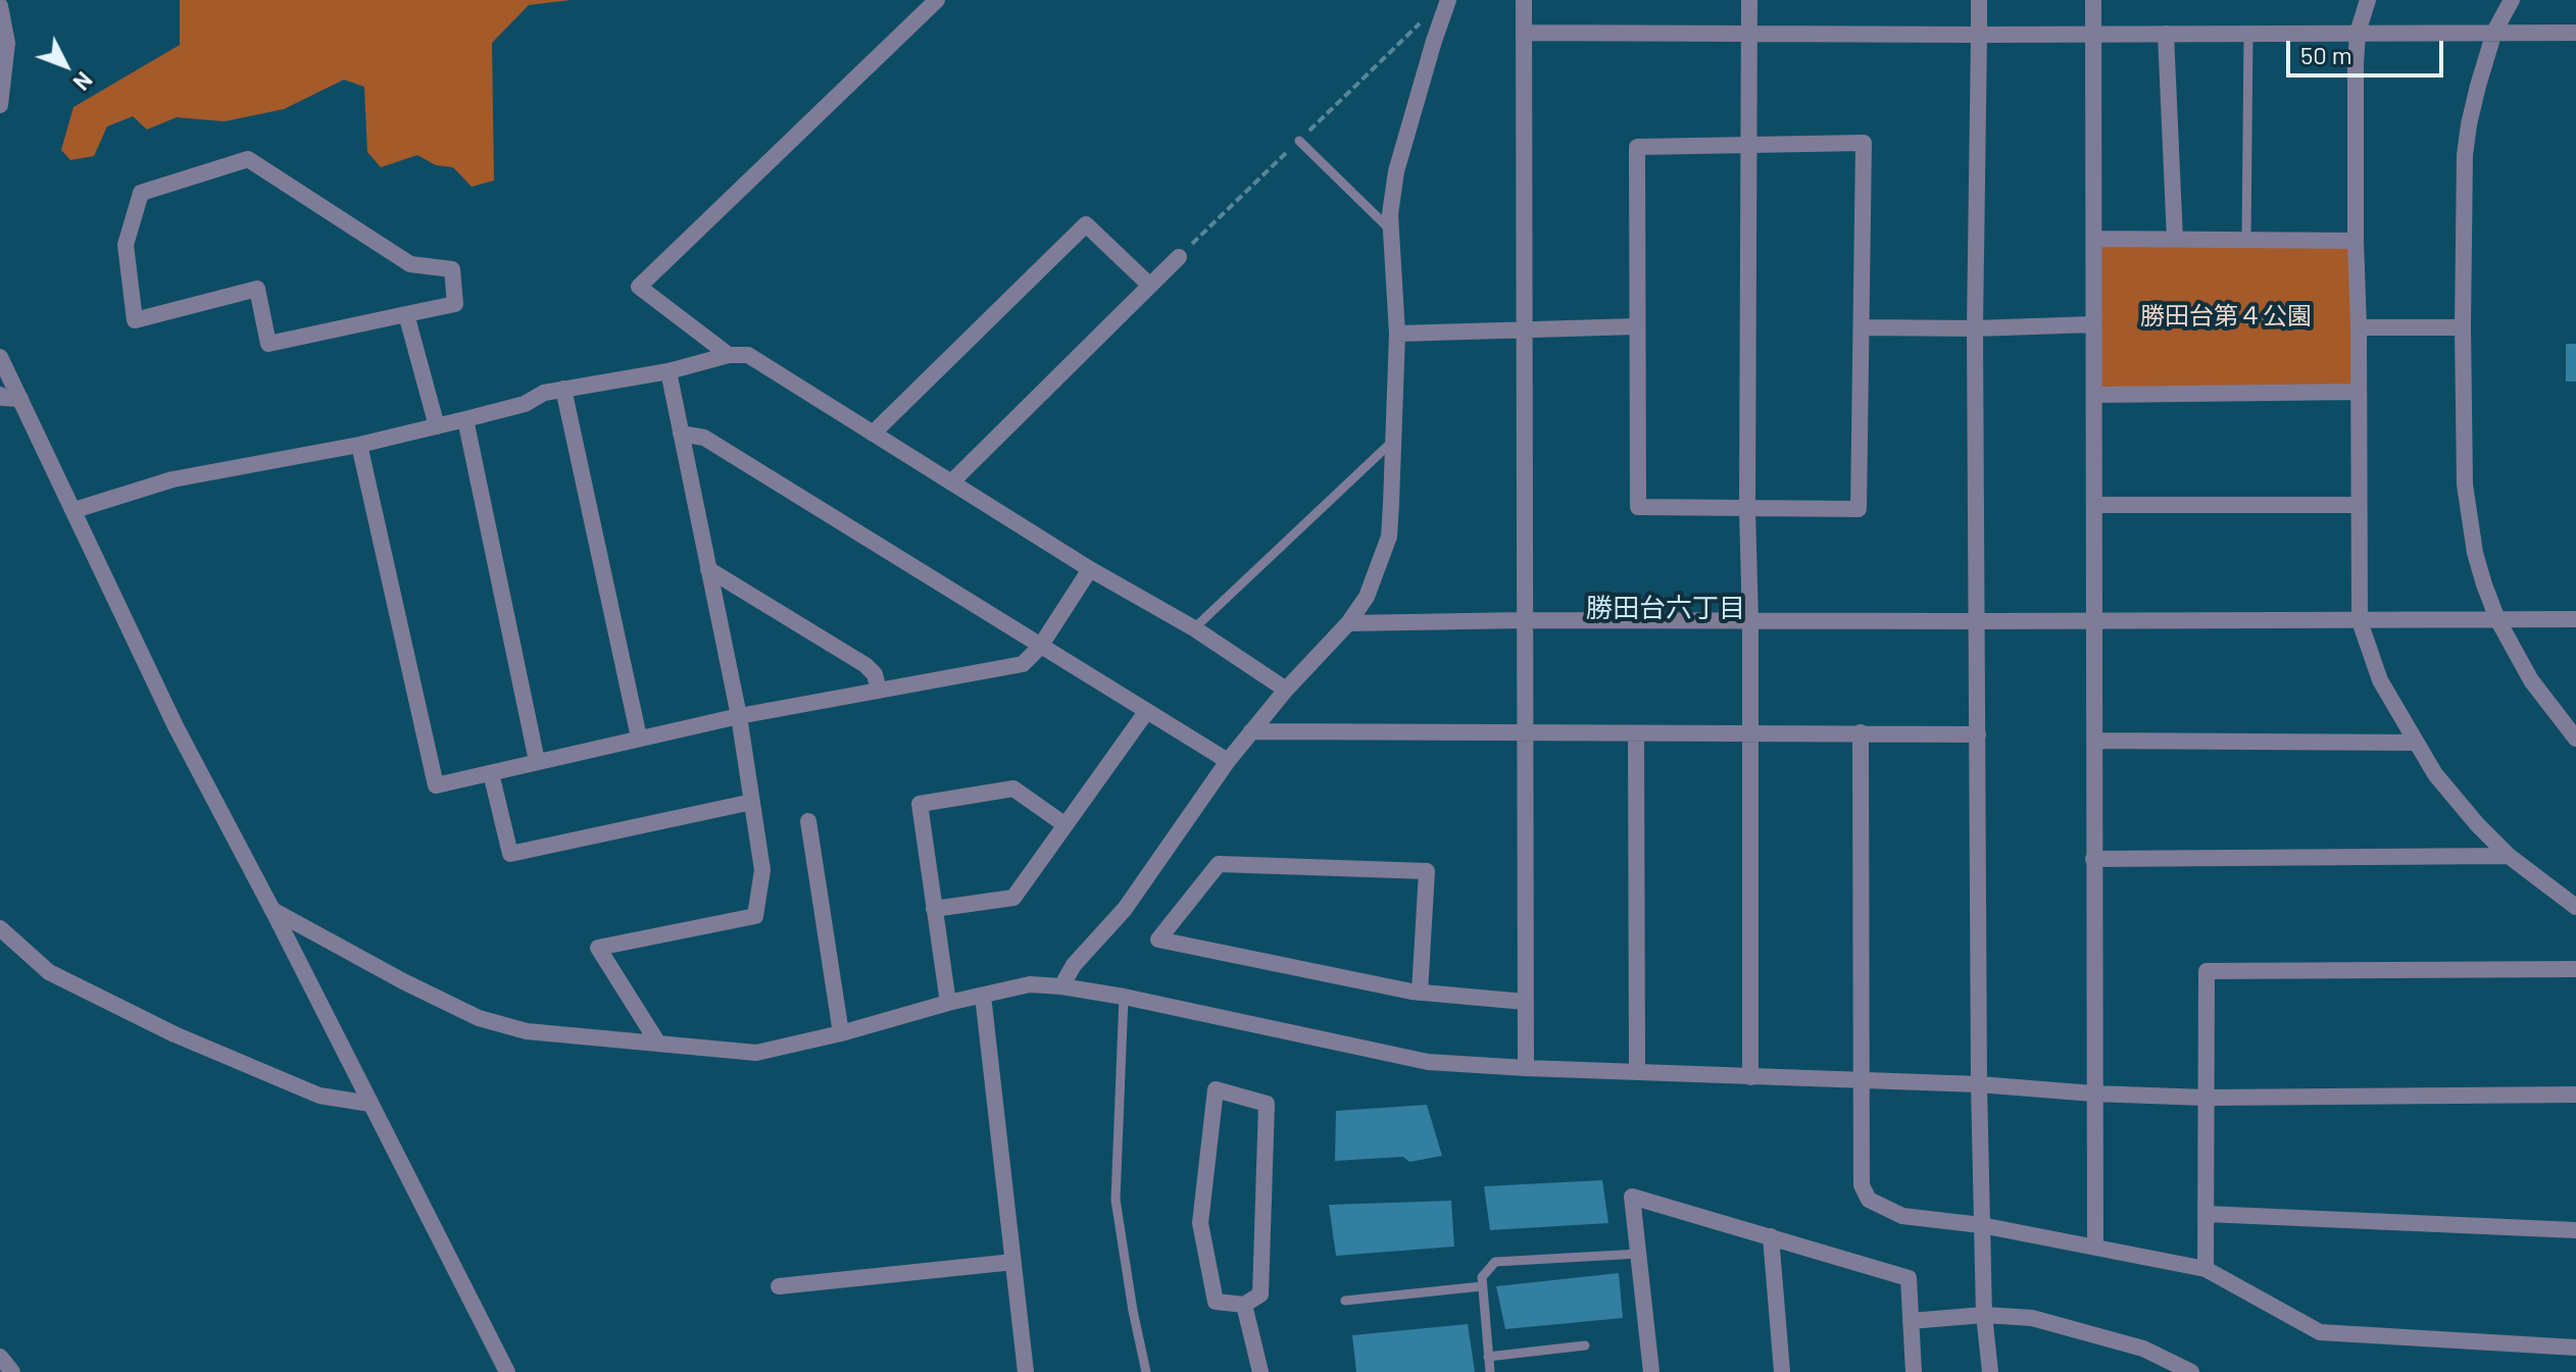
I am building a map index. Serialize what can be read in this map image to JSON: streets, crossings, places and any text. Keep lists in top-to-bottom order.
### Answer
{
  "districts": ["勝田台六丁目"],
  "parks": ["勝田台第４公園"],
  "scale_bar": "50 m",
  "north": "bottom right"
}
